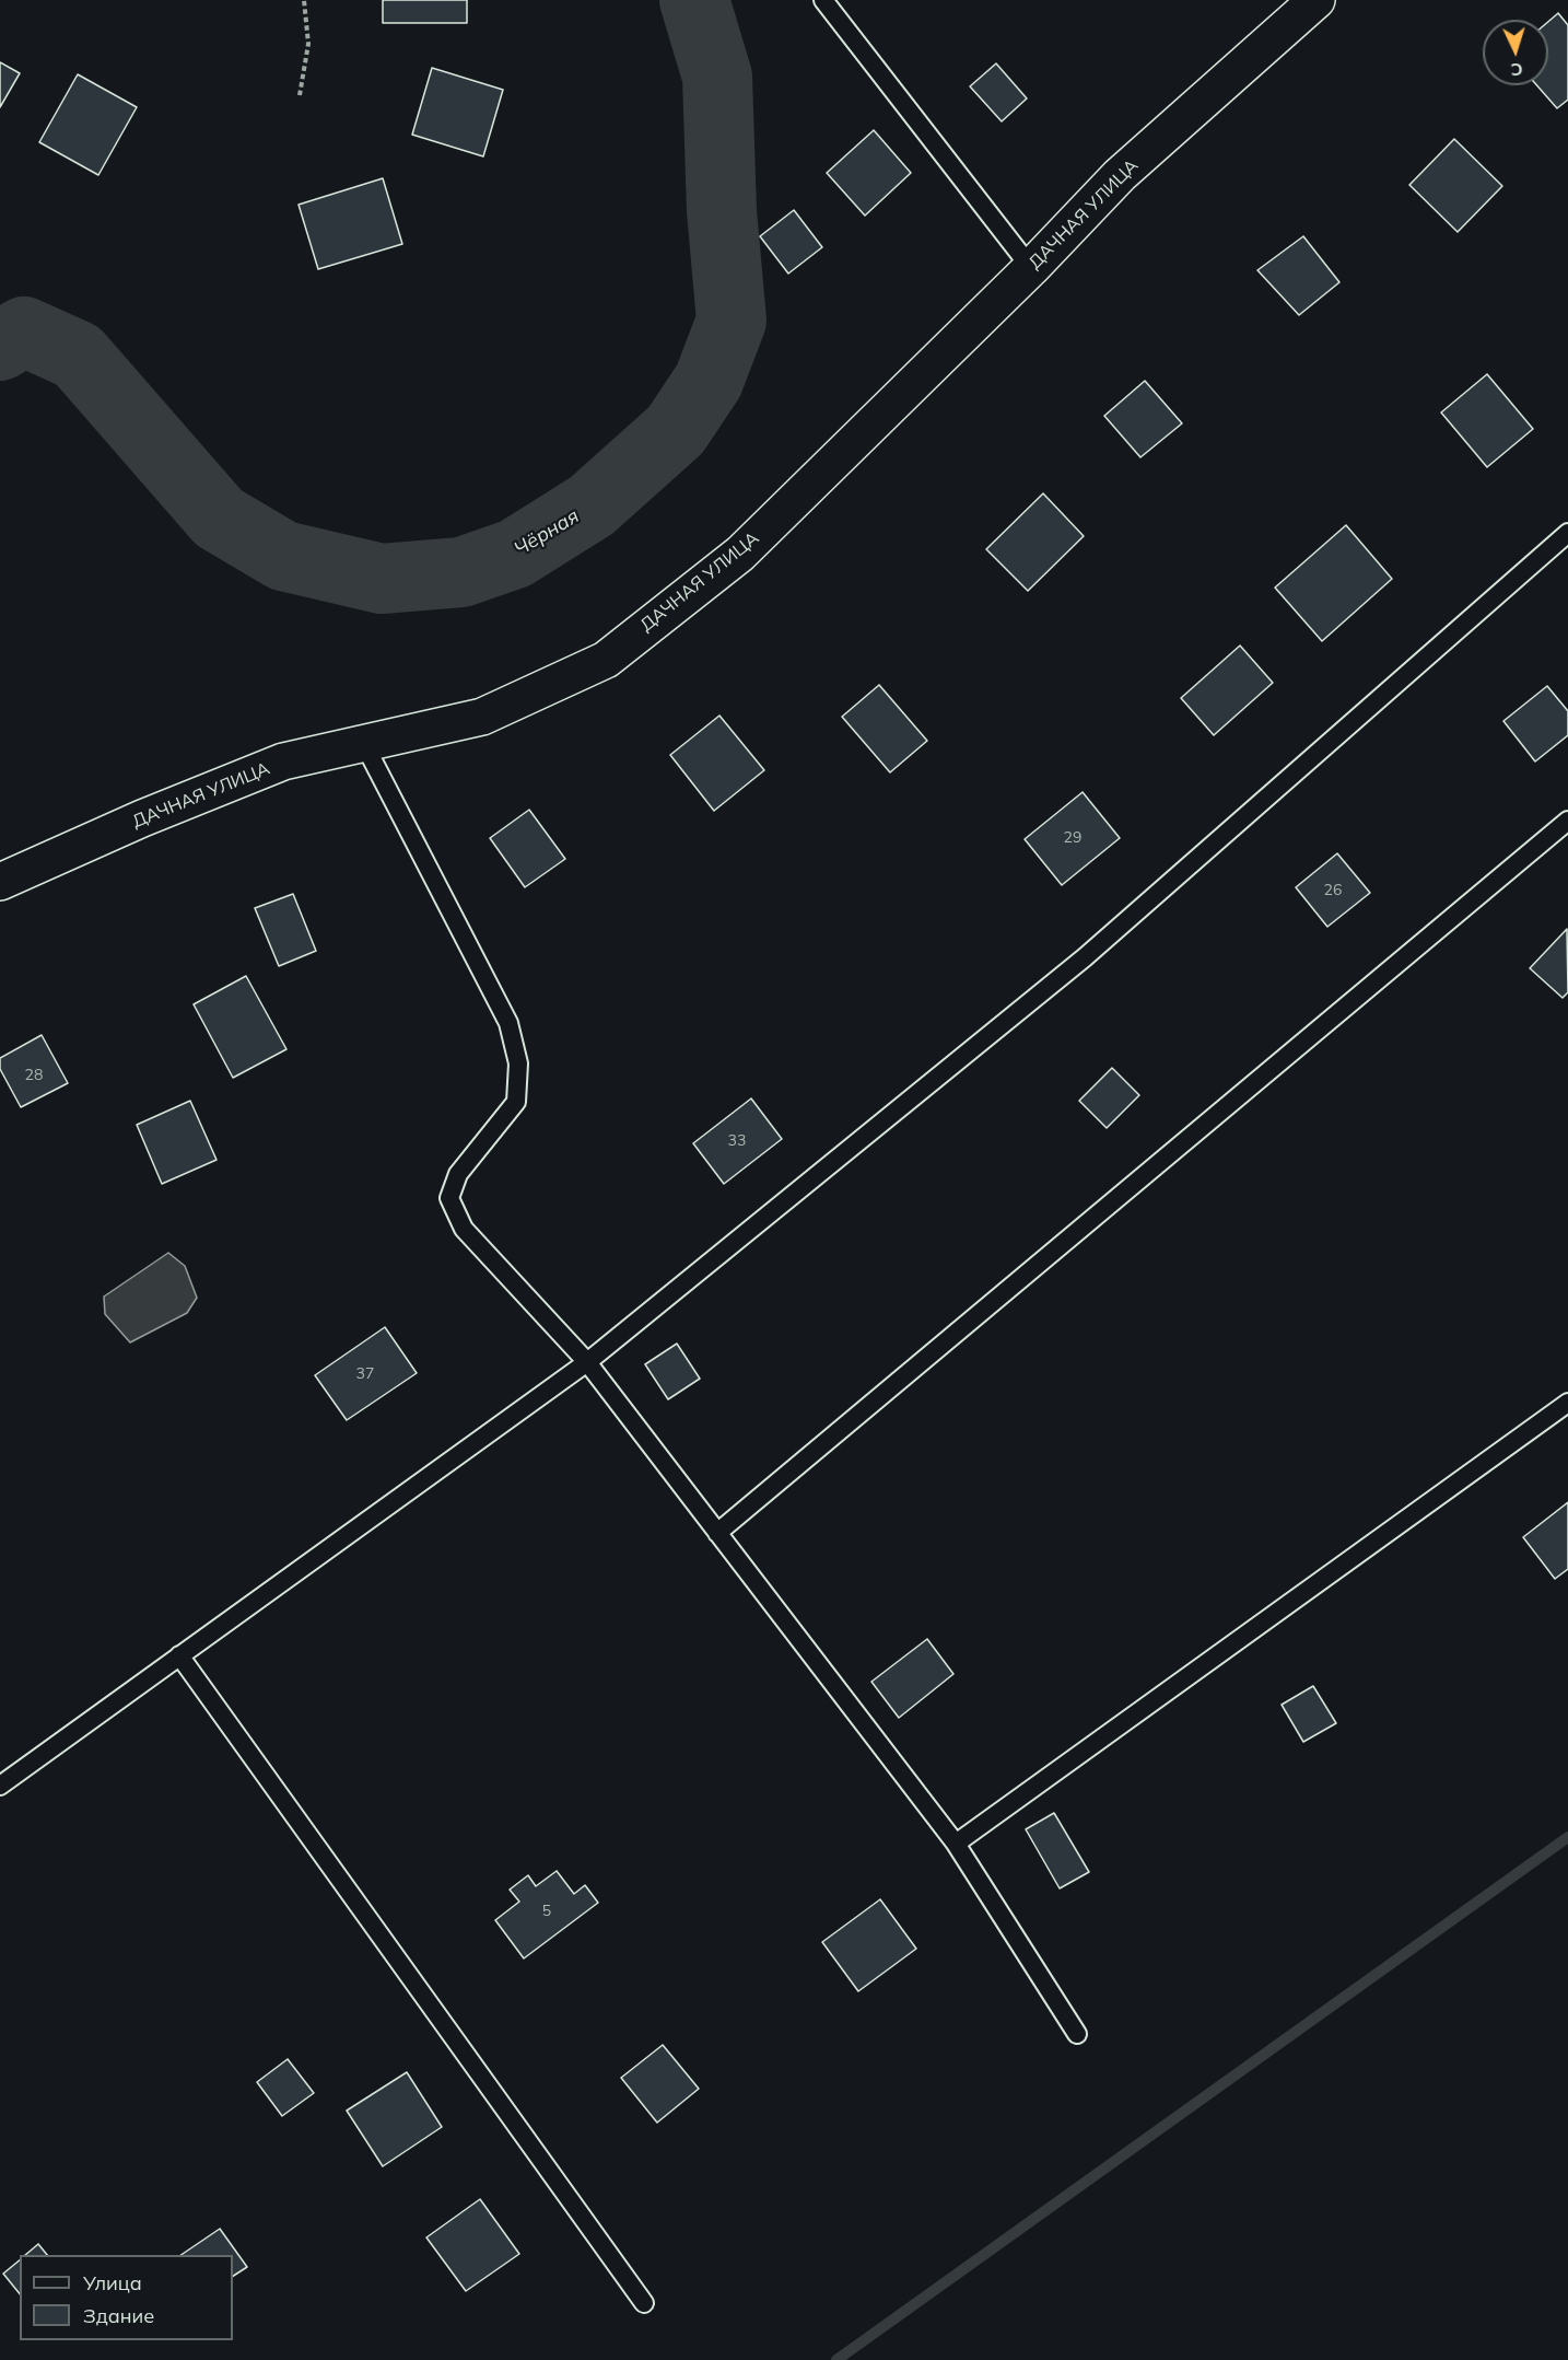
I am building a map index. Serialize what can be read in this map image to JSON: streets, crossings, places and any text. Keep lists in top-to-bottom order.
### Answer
{
  "streets": {
    "street": ["ДАЧНАЯ УЛИЦА"]
  },
  "water": ["Чёрная"],
  "house_numbers": [
    "29",
    "26",
    "28",
    "33",
    "37",
    "5"
  ],
  "legend": ["Улица", "Здание"],
  "north": "bottom"
}
